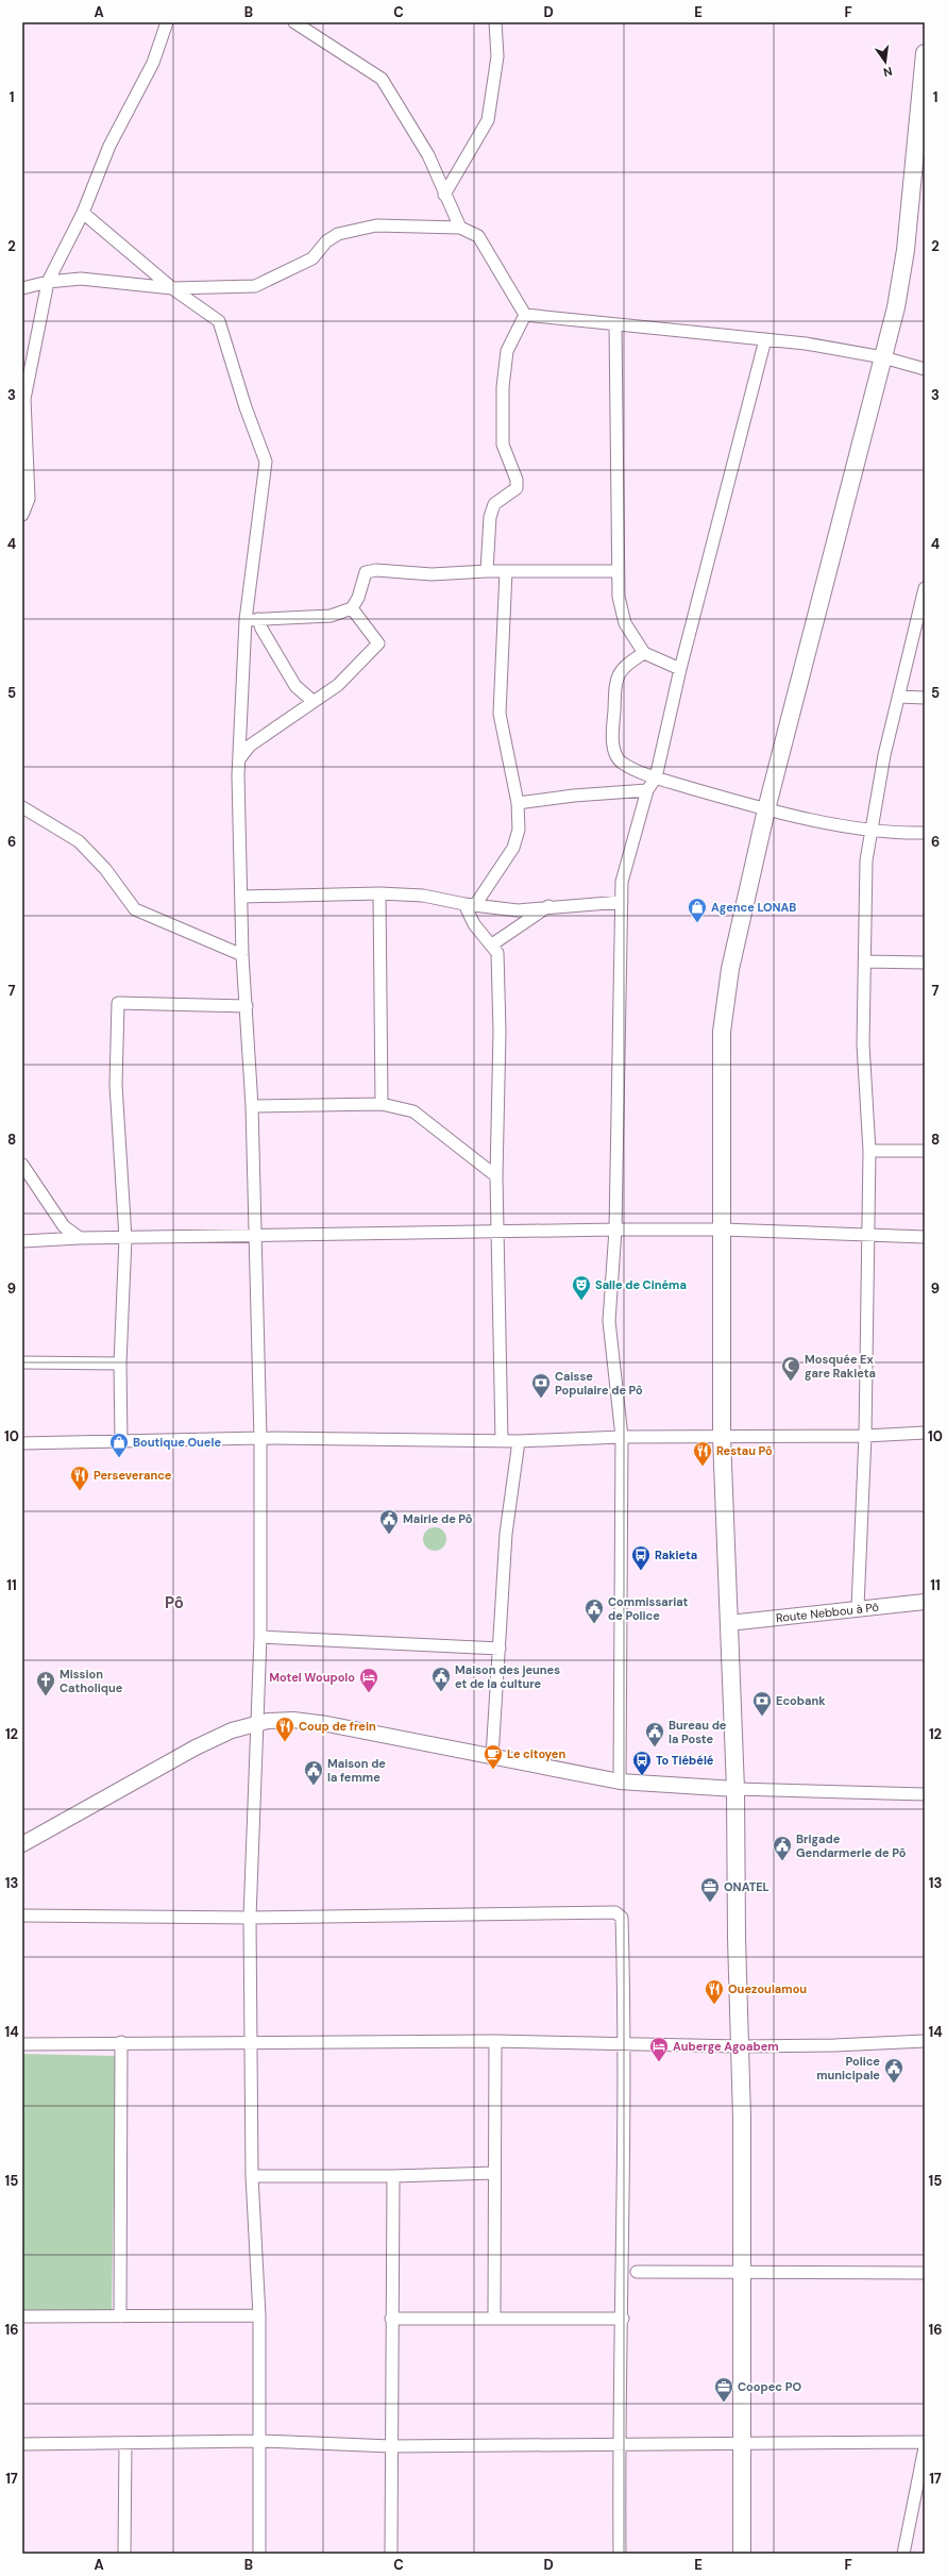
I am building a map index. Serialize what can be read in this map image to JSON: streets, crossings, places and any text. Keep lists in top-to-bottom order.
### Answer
{
  "streets": {
    "main road": ["Route Nebbou à Pô"]
  },
  "districts": ["Pô"],
  "places": {
    "shop": ["Agence LONAB", "Boutique Ouele"],
    "theatre": ["Salle de Cinéma"],
    "mosque": ["Mosquée Ex gare Rakieta"],
    "bank": ["Caisse Populaire de Pô", "Ecobank"],
    "restaurant": [
      "Restau Pô",
      "Perseverance",
      "Coup de frein",
      "Ouezoulamou"
    ],
    "public building": [
      "Mairie de Pô",
      "Commissariat de Police",
      "Maison des jeunes et de la culture",
      "Bureau de la Poste",
      "Maison de la femme",
      "Brigade Gendarmerie de Pô",
      "Police municipale"
    ],
    "bus stop": ["Rakieta", "To Tiébélé"],
    "hotel": ["Motel Woupolo", "Auberge Agoabem"],
    "church": ["Mission Catholique"],
    "cafe": ["Le citoyen"],
    "office": ["ONATEL", "Coopec PO"]
  },
  "north": "bottom",
  "grid": {
    "columns": [
      "A",
      "B",
      "C",
      "D",
      "E",
      "F"
    ],
    "rows": [
      "1",
      "2",
      "3",
      "4",
      "5",
      "6",
      "7",
      "8",
      "9",
      "10",
      "11",
      "12",
      "13",
      "14",
      "15",
      "16",
      "17"
    ]
  }
}
